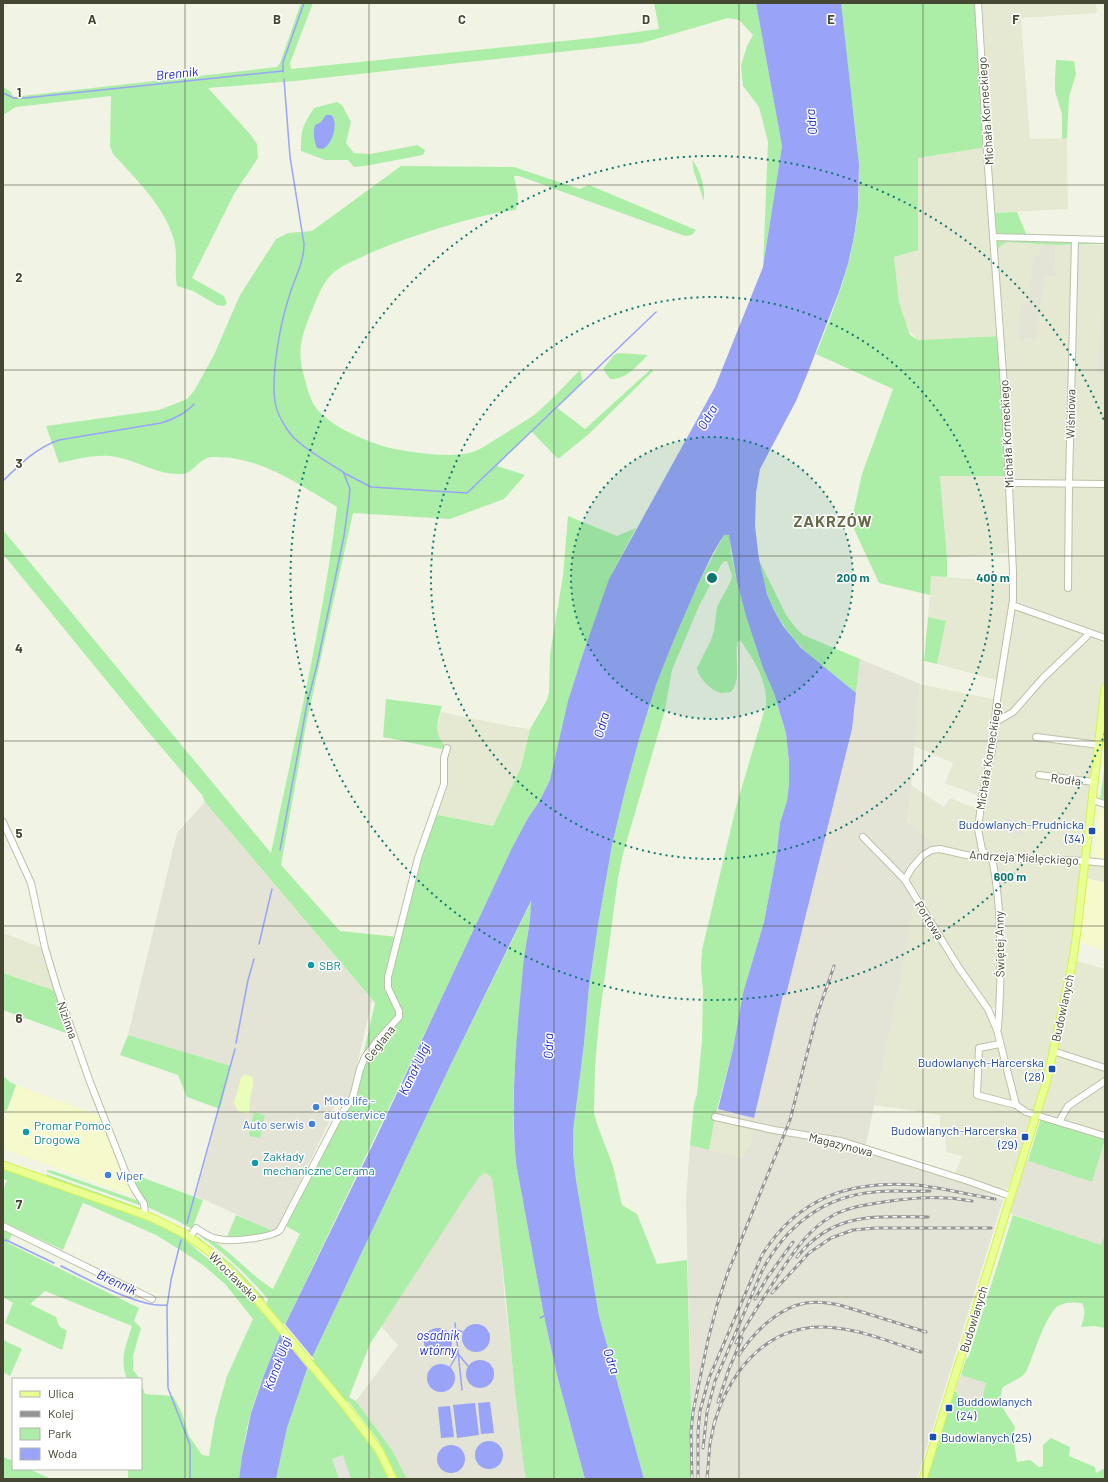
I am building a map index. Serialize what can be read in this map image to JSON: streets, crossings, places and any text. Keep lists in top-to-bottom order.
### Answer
{
  "streets": {
    "main road": ["Budowlanych", "Wrocławska"],
    "street": [
      "Michała Korneckiego",
      "Wiśniowa",
      "Rodła",
      "Andrzeja Mielęckiego",
      "Portowa",
      "Świętej Anny",
      "Nizinna",
      "Ceglana",
      "Magazynowa"
    ]
  },
  "crossings": [
    ["Michała Korneckiego", "Andrzeja Mielęckiego"],
    ["Michała Korneckiego", "Świętej Anny"],
    ["Rodła", "Budowlanych"],
    ["Andrzeja Mielęckiego", "Portowa"],
    ["Andrzeja Mielęckiego", "Świętej Anny"],
    ["Andrzeja Mielęckiego", "Budowlanych"],
    ["Portowa", "Świętej Anny"],
    ["Budowlanych", "Magazynowa"],
    ["Nizinna", "Wrocławska"],
    ["Ceglana", "Wrocławska"]
  ],
  "districts": ["ZAKRZÓW"],
  "water": [
    "Brennik",
    "Odra",
    "Kanał Ulgi",
    "osadnik wtórny"
  ],
  "places": {
    "transit": [
      "Budowlanych-Prudnicka (34)",
      "Budowlanych-Harcerska (28)",
      "Budowlanych-Harcerska (29)",
      "Buddowlanych (24)",
      "Budowlanych (25)"
    ],
    "other": [
      "SBR",
      "Moto life - autoservice",
      "Auto serwis",
      "Promar Pomoc Drogowa",
      "Zakłady mechaniczne Cerama",
      "Viper"
    ]
  },
  "legend": [
    "Ulica",
    "Kolej",
    "Park",
    "Woda"
  ],
  "grid": {
    "columns": [
      "A",
      "B",
      "C",
      "D",
      "E",
      "F"
    ],
    "rows": [
      "1",
      "2",
      "3",
      "4",
      "5",
      "6",
      "7"
    ]
  },
  "rings": ["200 m", "400 m", "600 m"]
}
